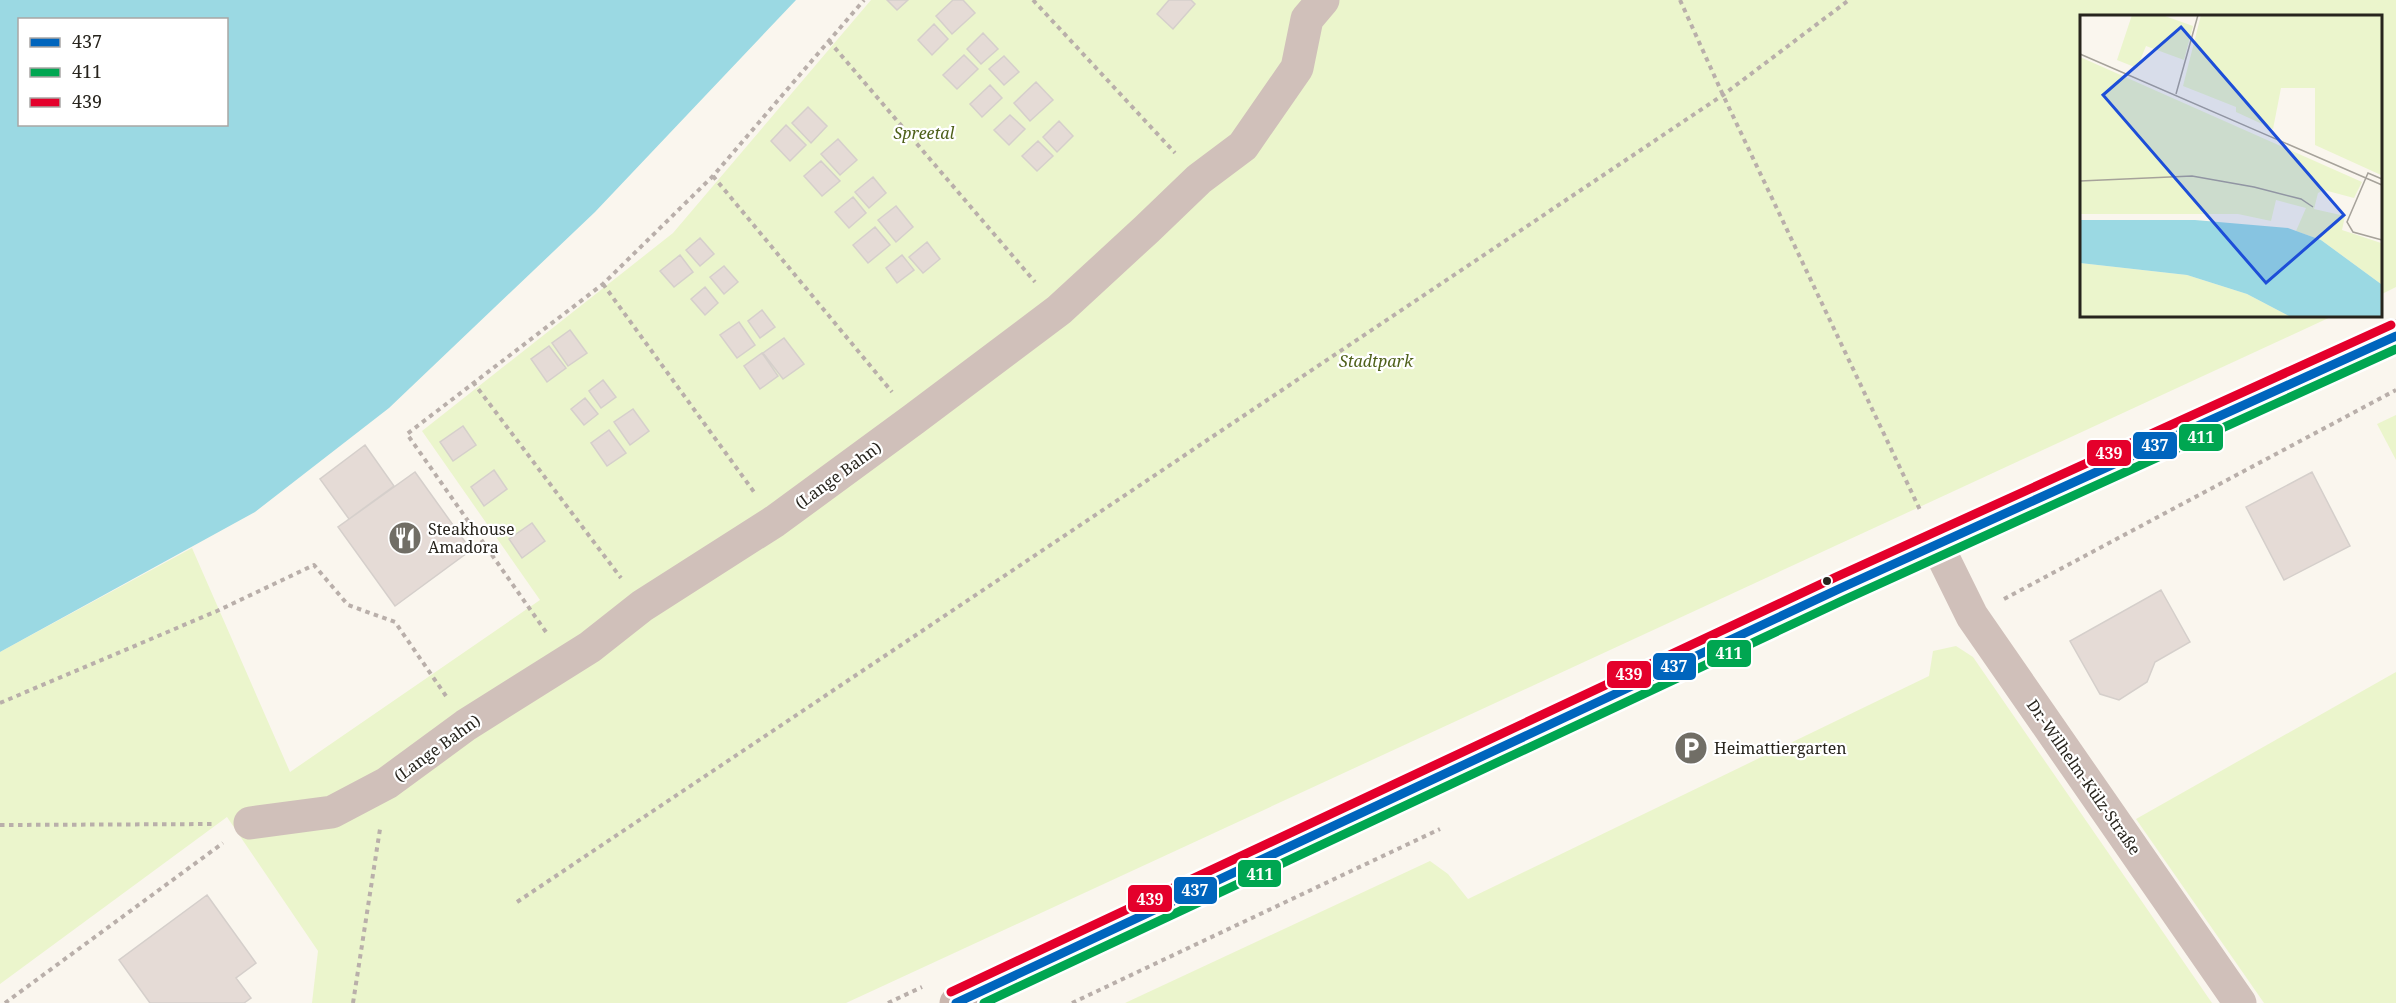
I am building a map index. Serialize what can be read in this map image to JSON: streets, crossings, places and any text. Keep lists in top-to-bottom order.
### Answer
{
  "streets": {
    "lane": ["(Lange Bahn)", "Dr.-Wilhelm-Külz-Straße"]
  },
  "parks": ["Spreetal", "Stadtpark"],
  "places": {
    "restaurant": ["Steakhouse Amadora"],
    "parking": ["Heimattiergarten"]
  },
  "lines": ["transit line 439", "transit line 437", "transit line 411"],
  "legend": ["437", "411", "439"]
}
